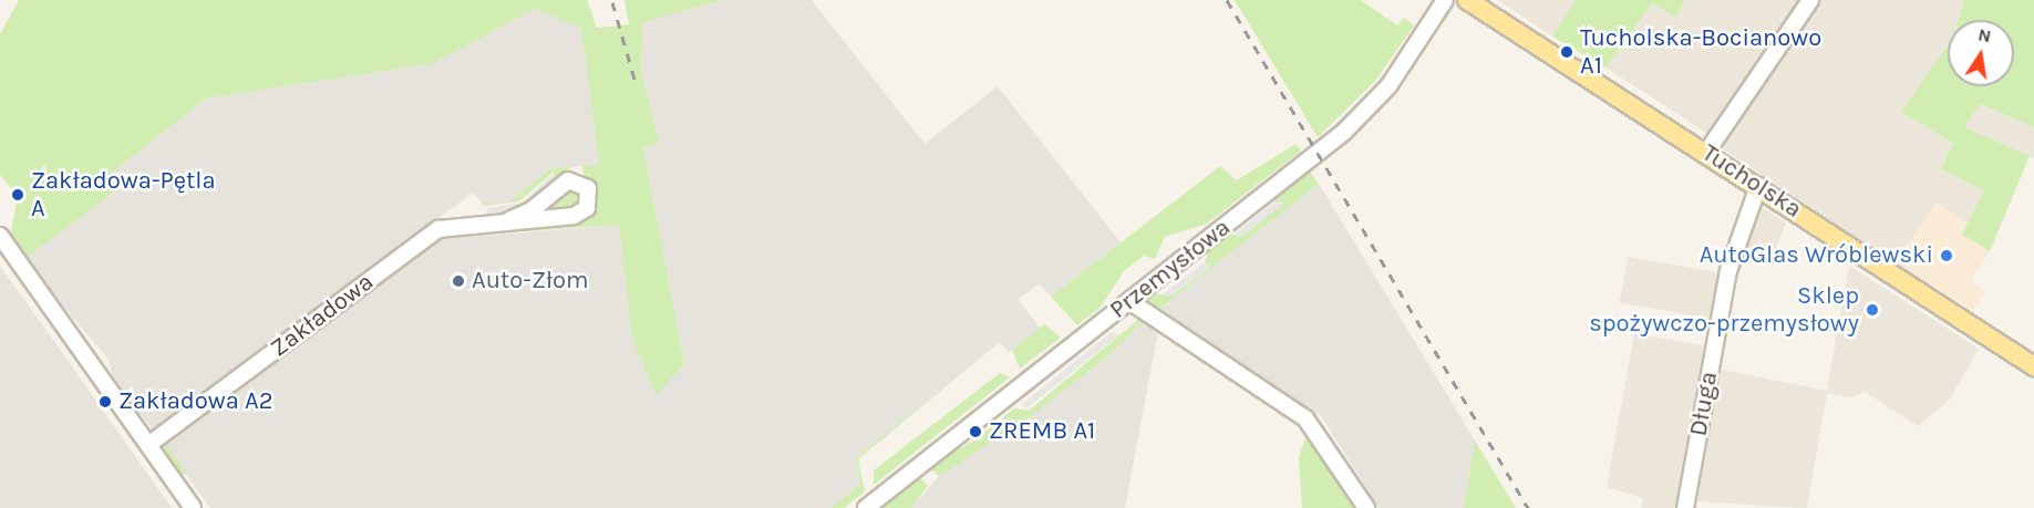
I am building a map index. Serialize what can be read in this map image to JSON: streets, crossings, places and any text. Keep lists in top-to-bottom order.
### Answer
{
  "streets": {
    "main road": ["Tucholska"],
    "street": ["Przemysłowa", "Zakładowa", "Długa"]
  },
  "crossings": [
    ["Tucholska", "Długa"]
  ],
  "places": [
    "Tucholska-Bocianowo A1",
    "Zakładowa-Pętla A",
    "AutoGlas Wróblewski",
    "Auto-Złom",
    "Sklep spożywczo-przemysłowy",
    "Zakładowa A2",
    "ZREMB A1"
  ],
  "north": "top"
}
